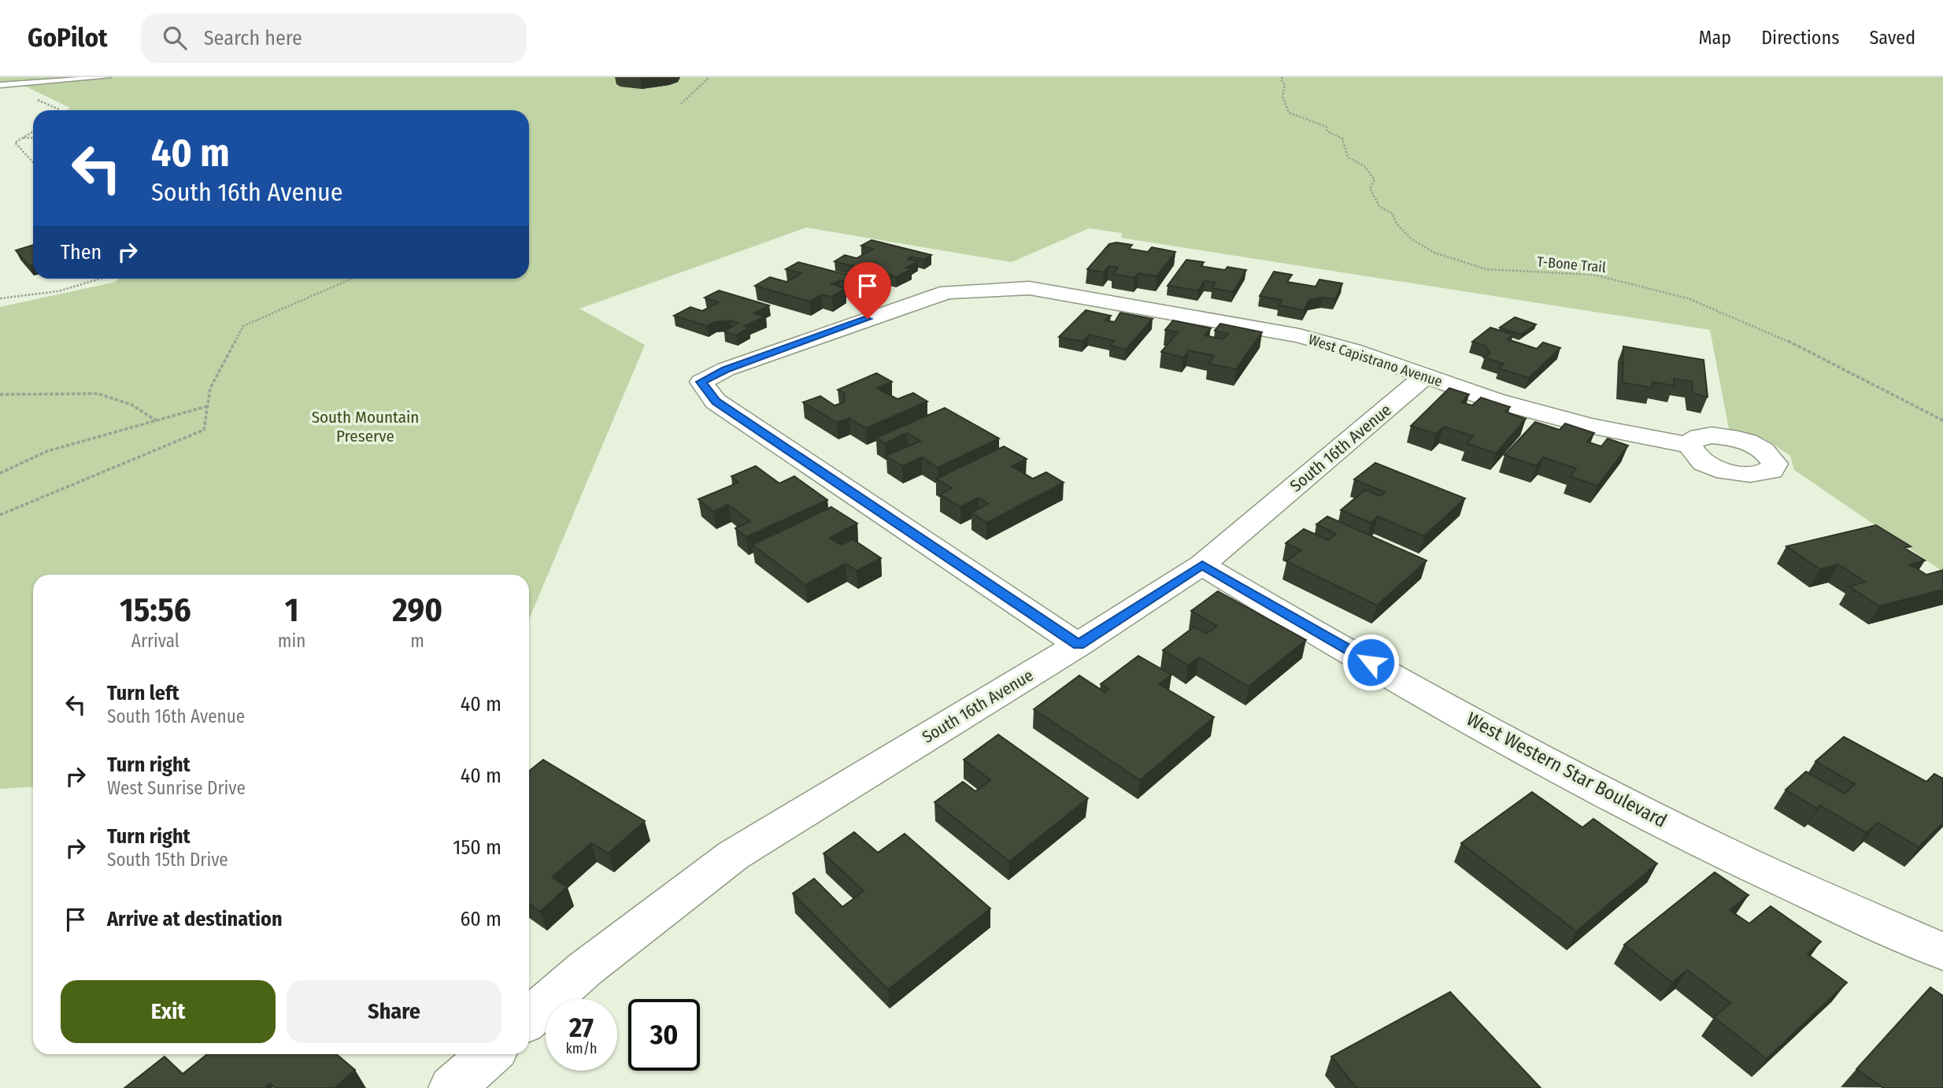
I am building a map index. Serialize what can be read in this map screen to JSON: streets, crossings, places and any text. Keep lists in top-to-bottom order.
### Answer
{
  "streets": {
    "street": ["West Capistrano Avenue", "South 16th Avenue", "West Western Star Boulevard"],
    "path": ["T-Bone Trail"]
  },
  "crossings": [
    ["West Capistrano Avenue", "South 16th Avenue"],
    ["South 16th Avenue", "West Western Star Boulevard"]
  ],
  "parks": ["South Mountain Preserve"],
  "page": {
    "header": "GoPilot",
    "search": "Search here",
    "nav": ["Map", "Directions", "Saved"],
    "turn": ["40 m", "South 16th Avenue"],
    "then": "Then",
    "eta": [
      "15:56",
      "Arrival",
      "1",
      "min",
      "290",
      "m"
    ],
    "list": [
      {
        "name": "Turn left",
        "note": "South 16th Avenue",
        "value": "40 m"
      },
      {
        "name": "Turn right",
        "note": "West Sunrise Drive",
        "value": "40 m"
      },
      {
        "name": "Turn right",
        "note": "South 15th Drive",
        "value": "150 m"
      },
      {
        "name": "Arrive at destination",
        "value": "60 m"
      }
    ],
    "buttons": ["Exit", "Share"],
    "speed": "27 km/h",
    "limit": "30"
  }
}
